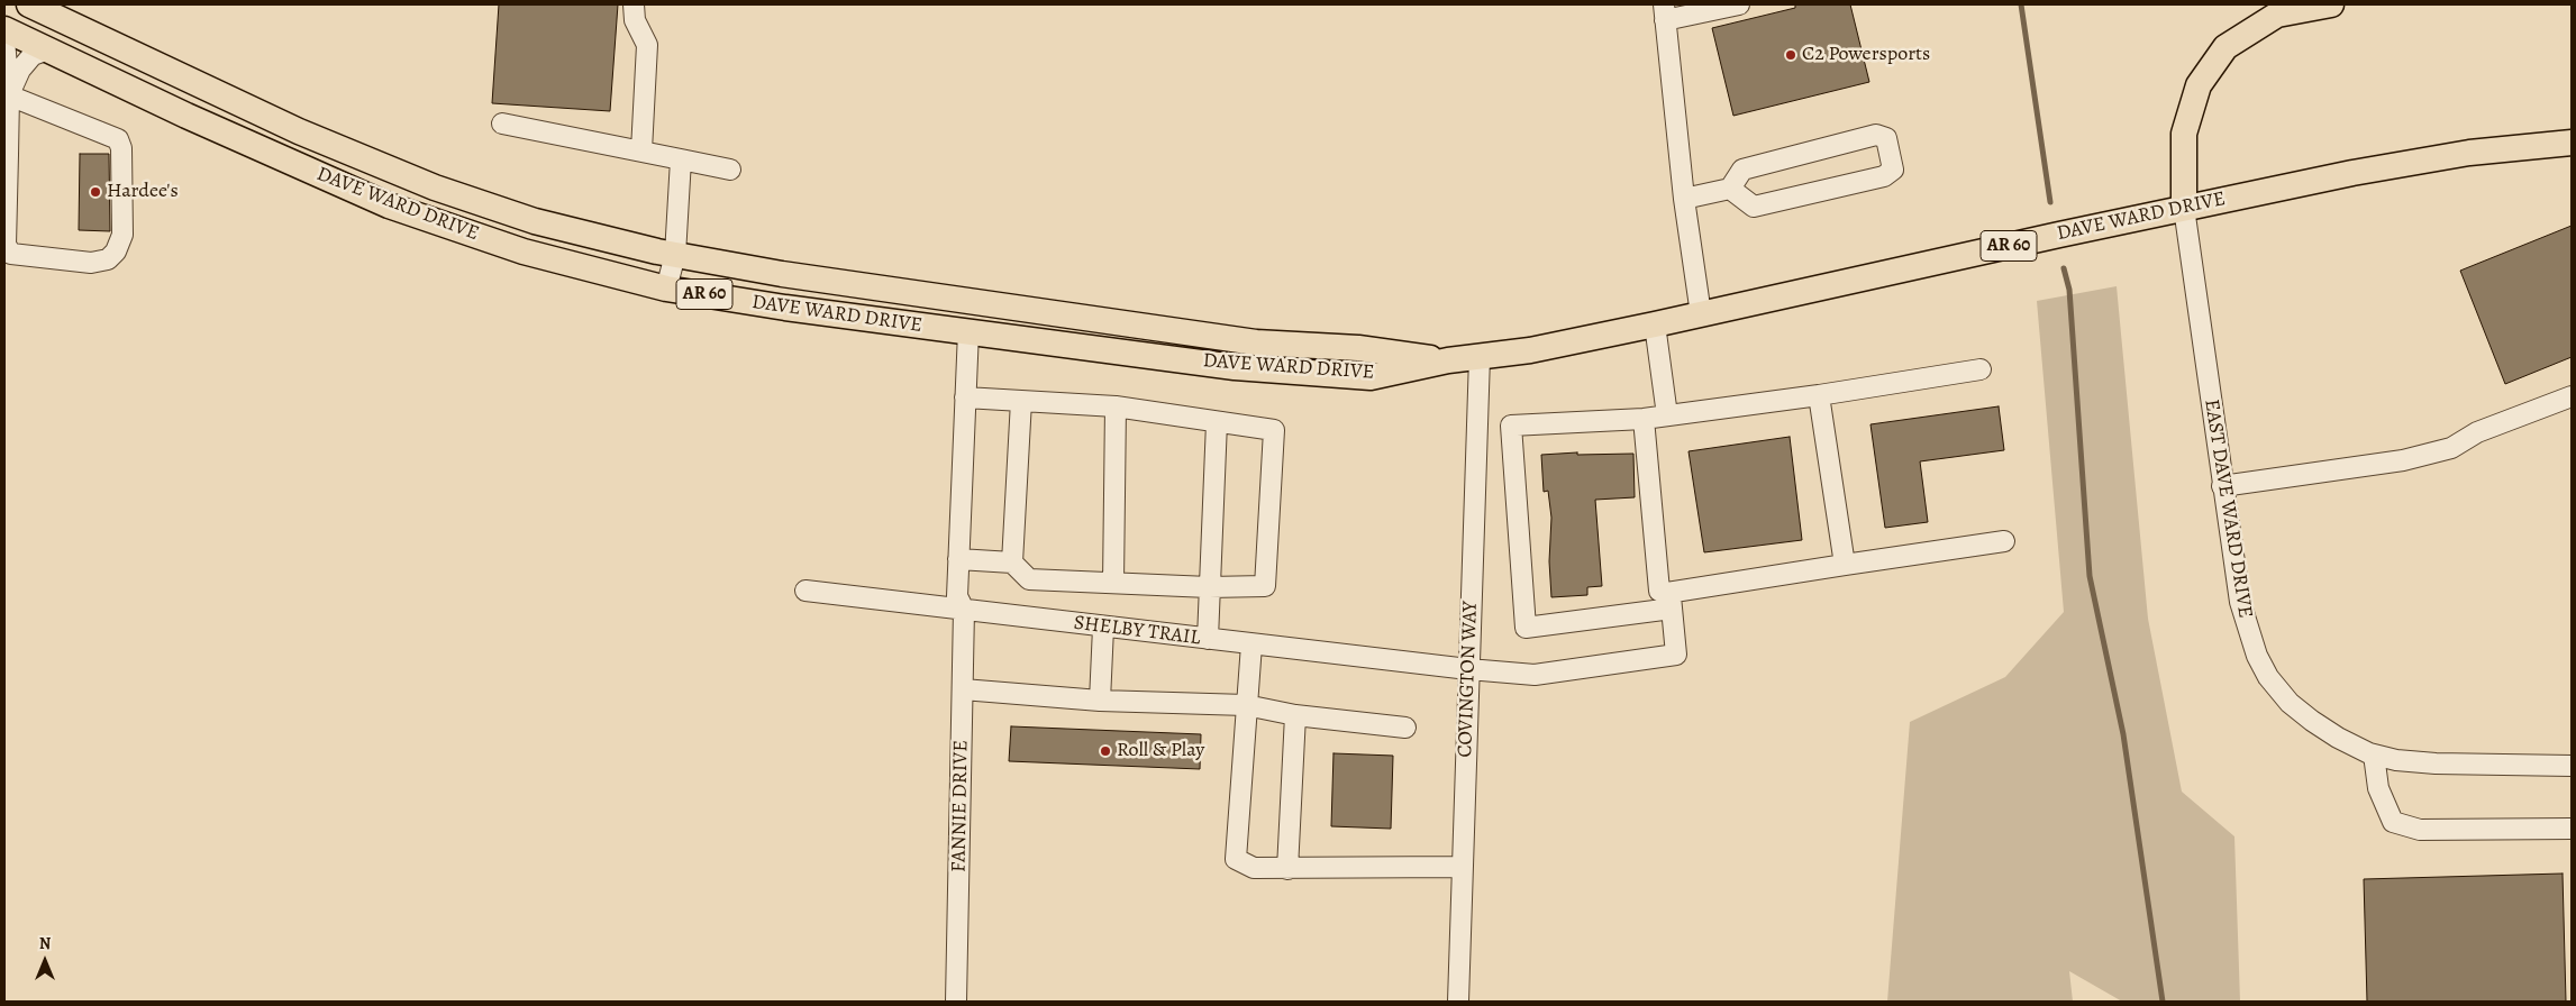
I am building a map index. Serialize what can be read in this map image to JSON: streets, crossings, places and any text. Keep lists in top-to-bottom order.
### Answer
{
  "streets": {
    "main road": ["DAVE WARD DRIVE", "AR 60"],
    "street": [
      "EAST DAVE WARD DRIVE",
      "SHELBY TRAIL",
      "COVINGTON WAY",
      "FANNIE DRIVE"
    ]
  },
  "crossings": [
    ["DAVE WARD DRIVE", "EAST DAVE WARD DRIVE"],
    ["DAVE WARD DRIVE", "COVINGTON WAY"],
    ["DAVE WARD DRIVE", "FANNIE DRIVE"],
    ["SHELBY TRAIL", "COVINGTON WAY"],
    ["SHELBY TRAIL", "FANNIE DRIVE"]
  ],
  "places": ["C2 Powersports", "Hardee's", "Roll & Play"],
  "north": "top"
}
